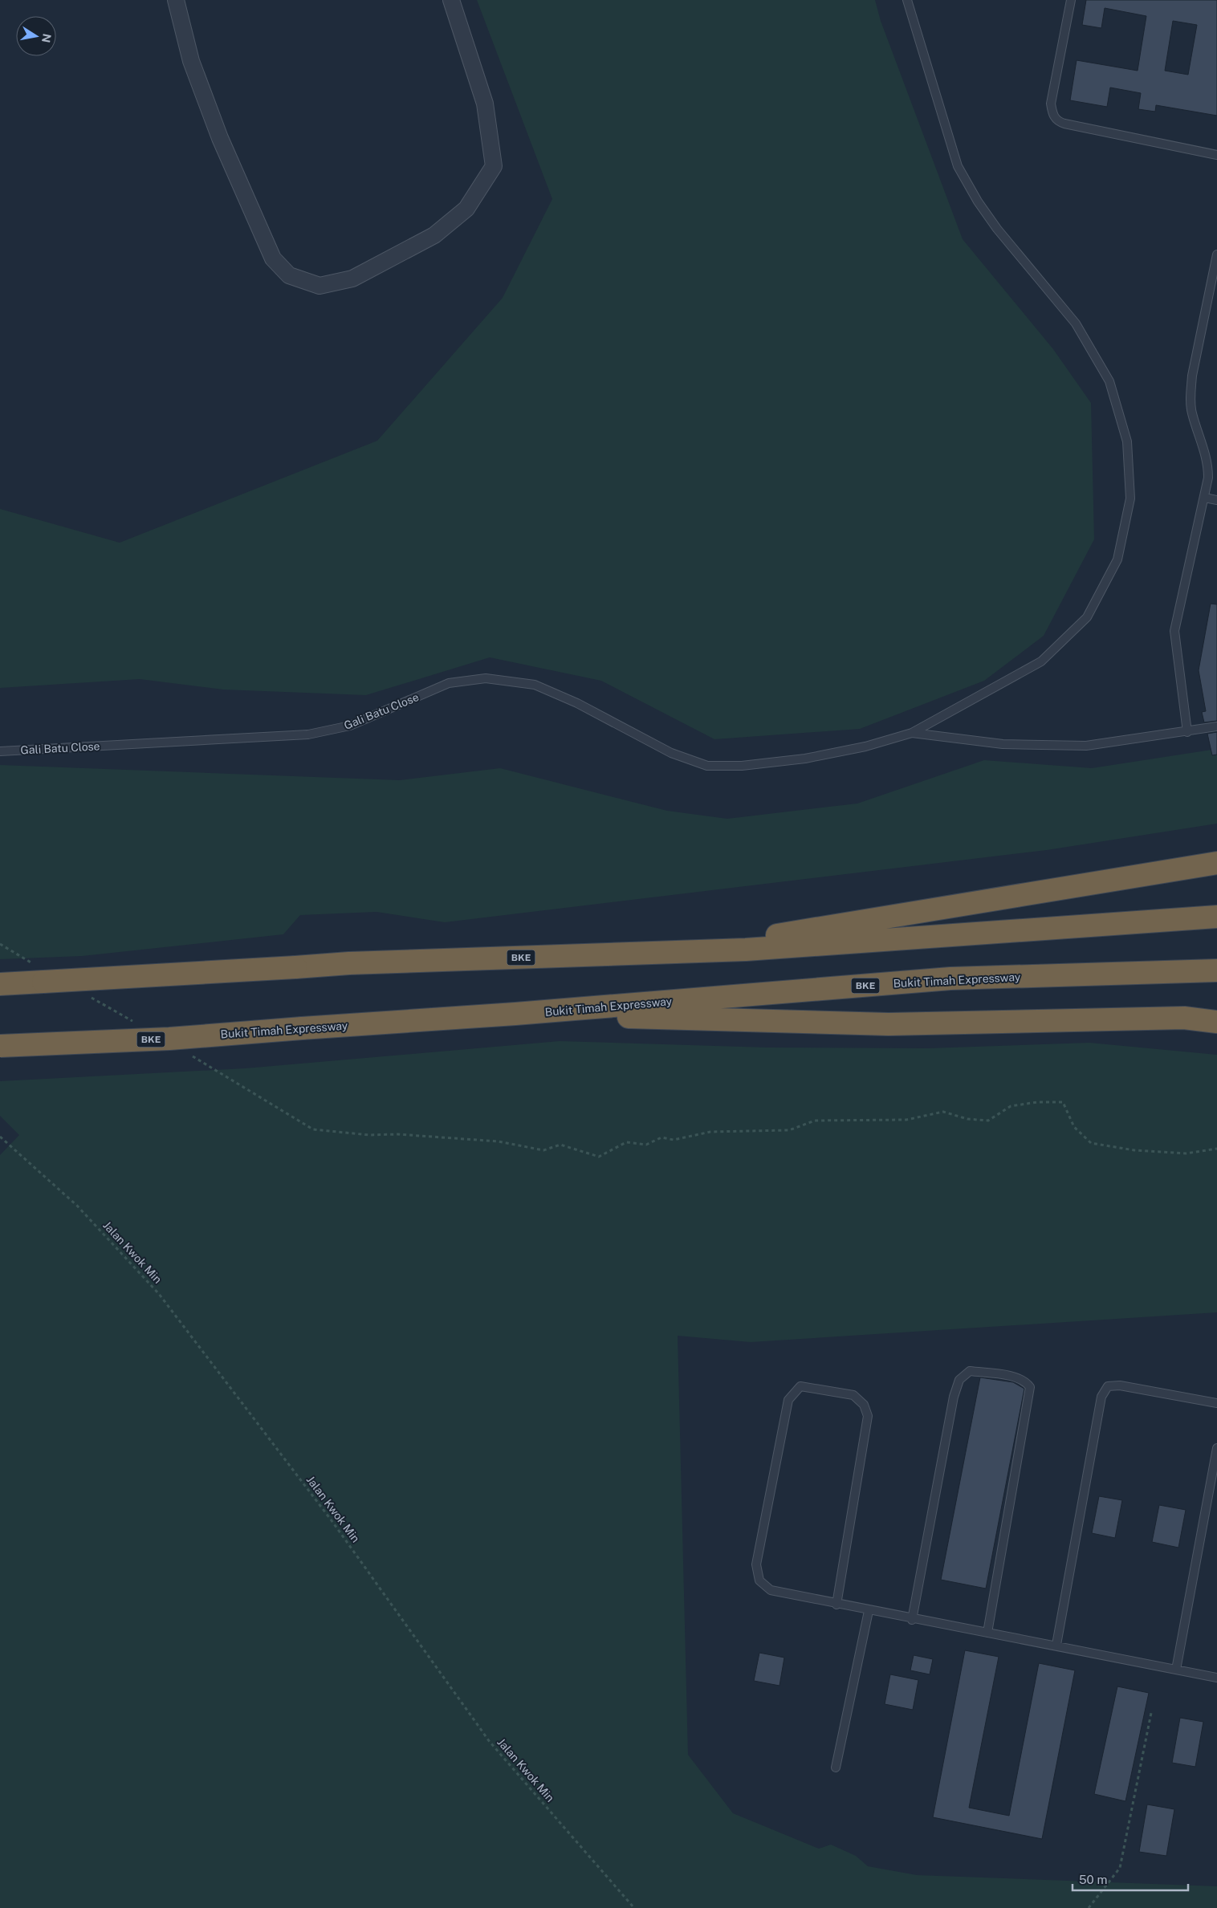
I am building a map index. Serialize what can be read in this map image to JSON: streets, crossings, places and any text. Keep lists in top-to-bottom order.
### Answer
{
  "streets": {
    "highway": ["BKE", "Bukit Timah Expressway"],
    "lane": ["Gali Batu Close"],
    "path": ["Jalan Kwok Min"]
  },
  "scale_bar": "50 m",
  "north": "right"
}
